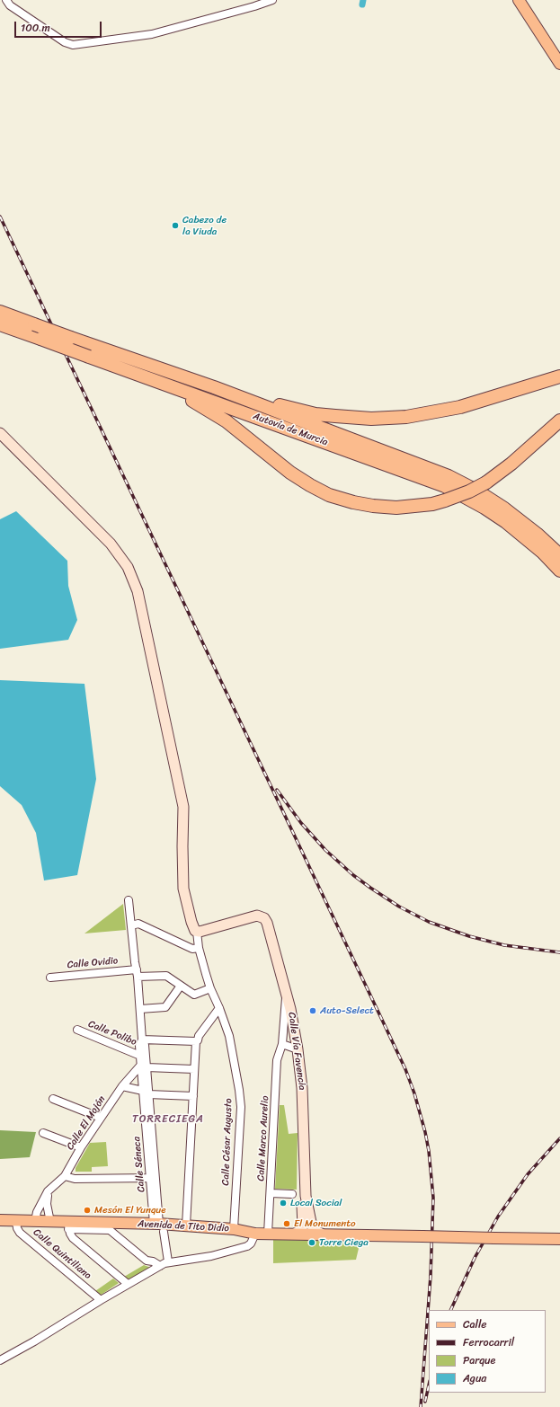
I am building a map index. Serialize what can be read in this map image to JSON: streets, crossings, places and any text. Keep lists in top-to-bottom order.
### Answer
{
  "streets": {
    "highway": ["Autovía de Murcia"],
    "main road": ["Calle Vía Favencia", "Avenida de Tito Didio"],
    "street": [
      "Calle Ovidio",
      "Calle Polibo",
      "Calle El Mojón",
      "Calle Marco Aurelio",
      "Calle César Augusto",
      "Calle Séneca",
      "Calle Quintiliano"
    ]
  },
  "crossings": [
    ["Calle Ovidio", "Calle César Augusto"],
    ["Calle Ovidio", "Calle Séneca"],
    ["Calle Polibo", "Calle Séneca"],
    ["Calle Vía Favencia", "Calle Marco Aurelio"],
    ["Calle Vía Favencia", "Calle César Augusto"],
    ["Calle Vía Favencia", "Avenida de Tito Didio"],
    ["Calle El Mojón", "Calle Séneca"],
    ["Calle El Mojón", "Avenida de Tito Didio"],
    ["Calle Marco Aurelio", "Avenida de Tito Didio"],
    ["Calle César Augusto", "Avenida de Tito Didio"],
    ["Calle Séneca", "Avenida de Tito Didio"],
    ["Avenida de Tito Didio", "Calle Quintiliano"]
  ],
  "districts": ["TORRECIEGA"],
  "places": [
    "Cabezo de la Viuda",
    "Auto-Select",
    "Local Social",
    "Mesón El Yunque",
    "El Monumento",
    "Torre Ciega"
  ],
  "legend": [
    "Calle",
    "Ferrocarril",
    "Parque",
    "Agua"
  ],
  "scale_bar": "100 m"
}
